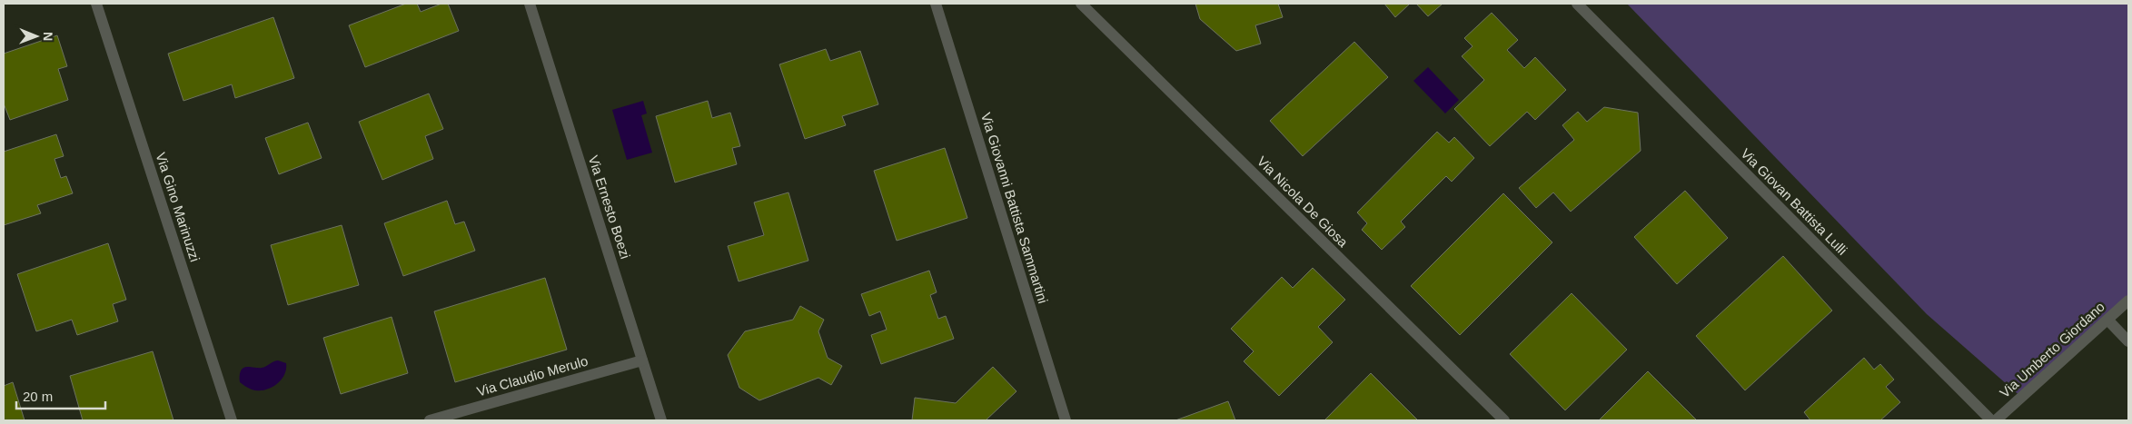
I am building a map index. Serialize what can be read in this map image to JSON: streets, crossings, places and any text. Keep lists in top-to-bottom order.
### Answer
{
  "streets": {
    "street": [
      "Via Nicola De Giosa",
      "Via Giovan Battista Lulli",
      "Via Gino Marinuzzi",
      "Via Ernesto Boezi",
      "Via Giovanni Battista Sammartini",
      "Via Umberto Giordano",
      "Via Claudio Merulo"
    ]
  },
  "crossings": [
    ["Via Ernesto Boezi", "Via Claudio Merulo"]
  ],
  "scale_bar": "20 m",
  "north": "right"
}
